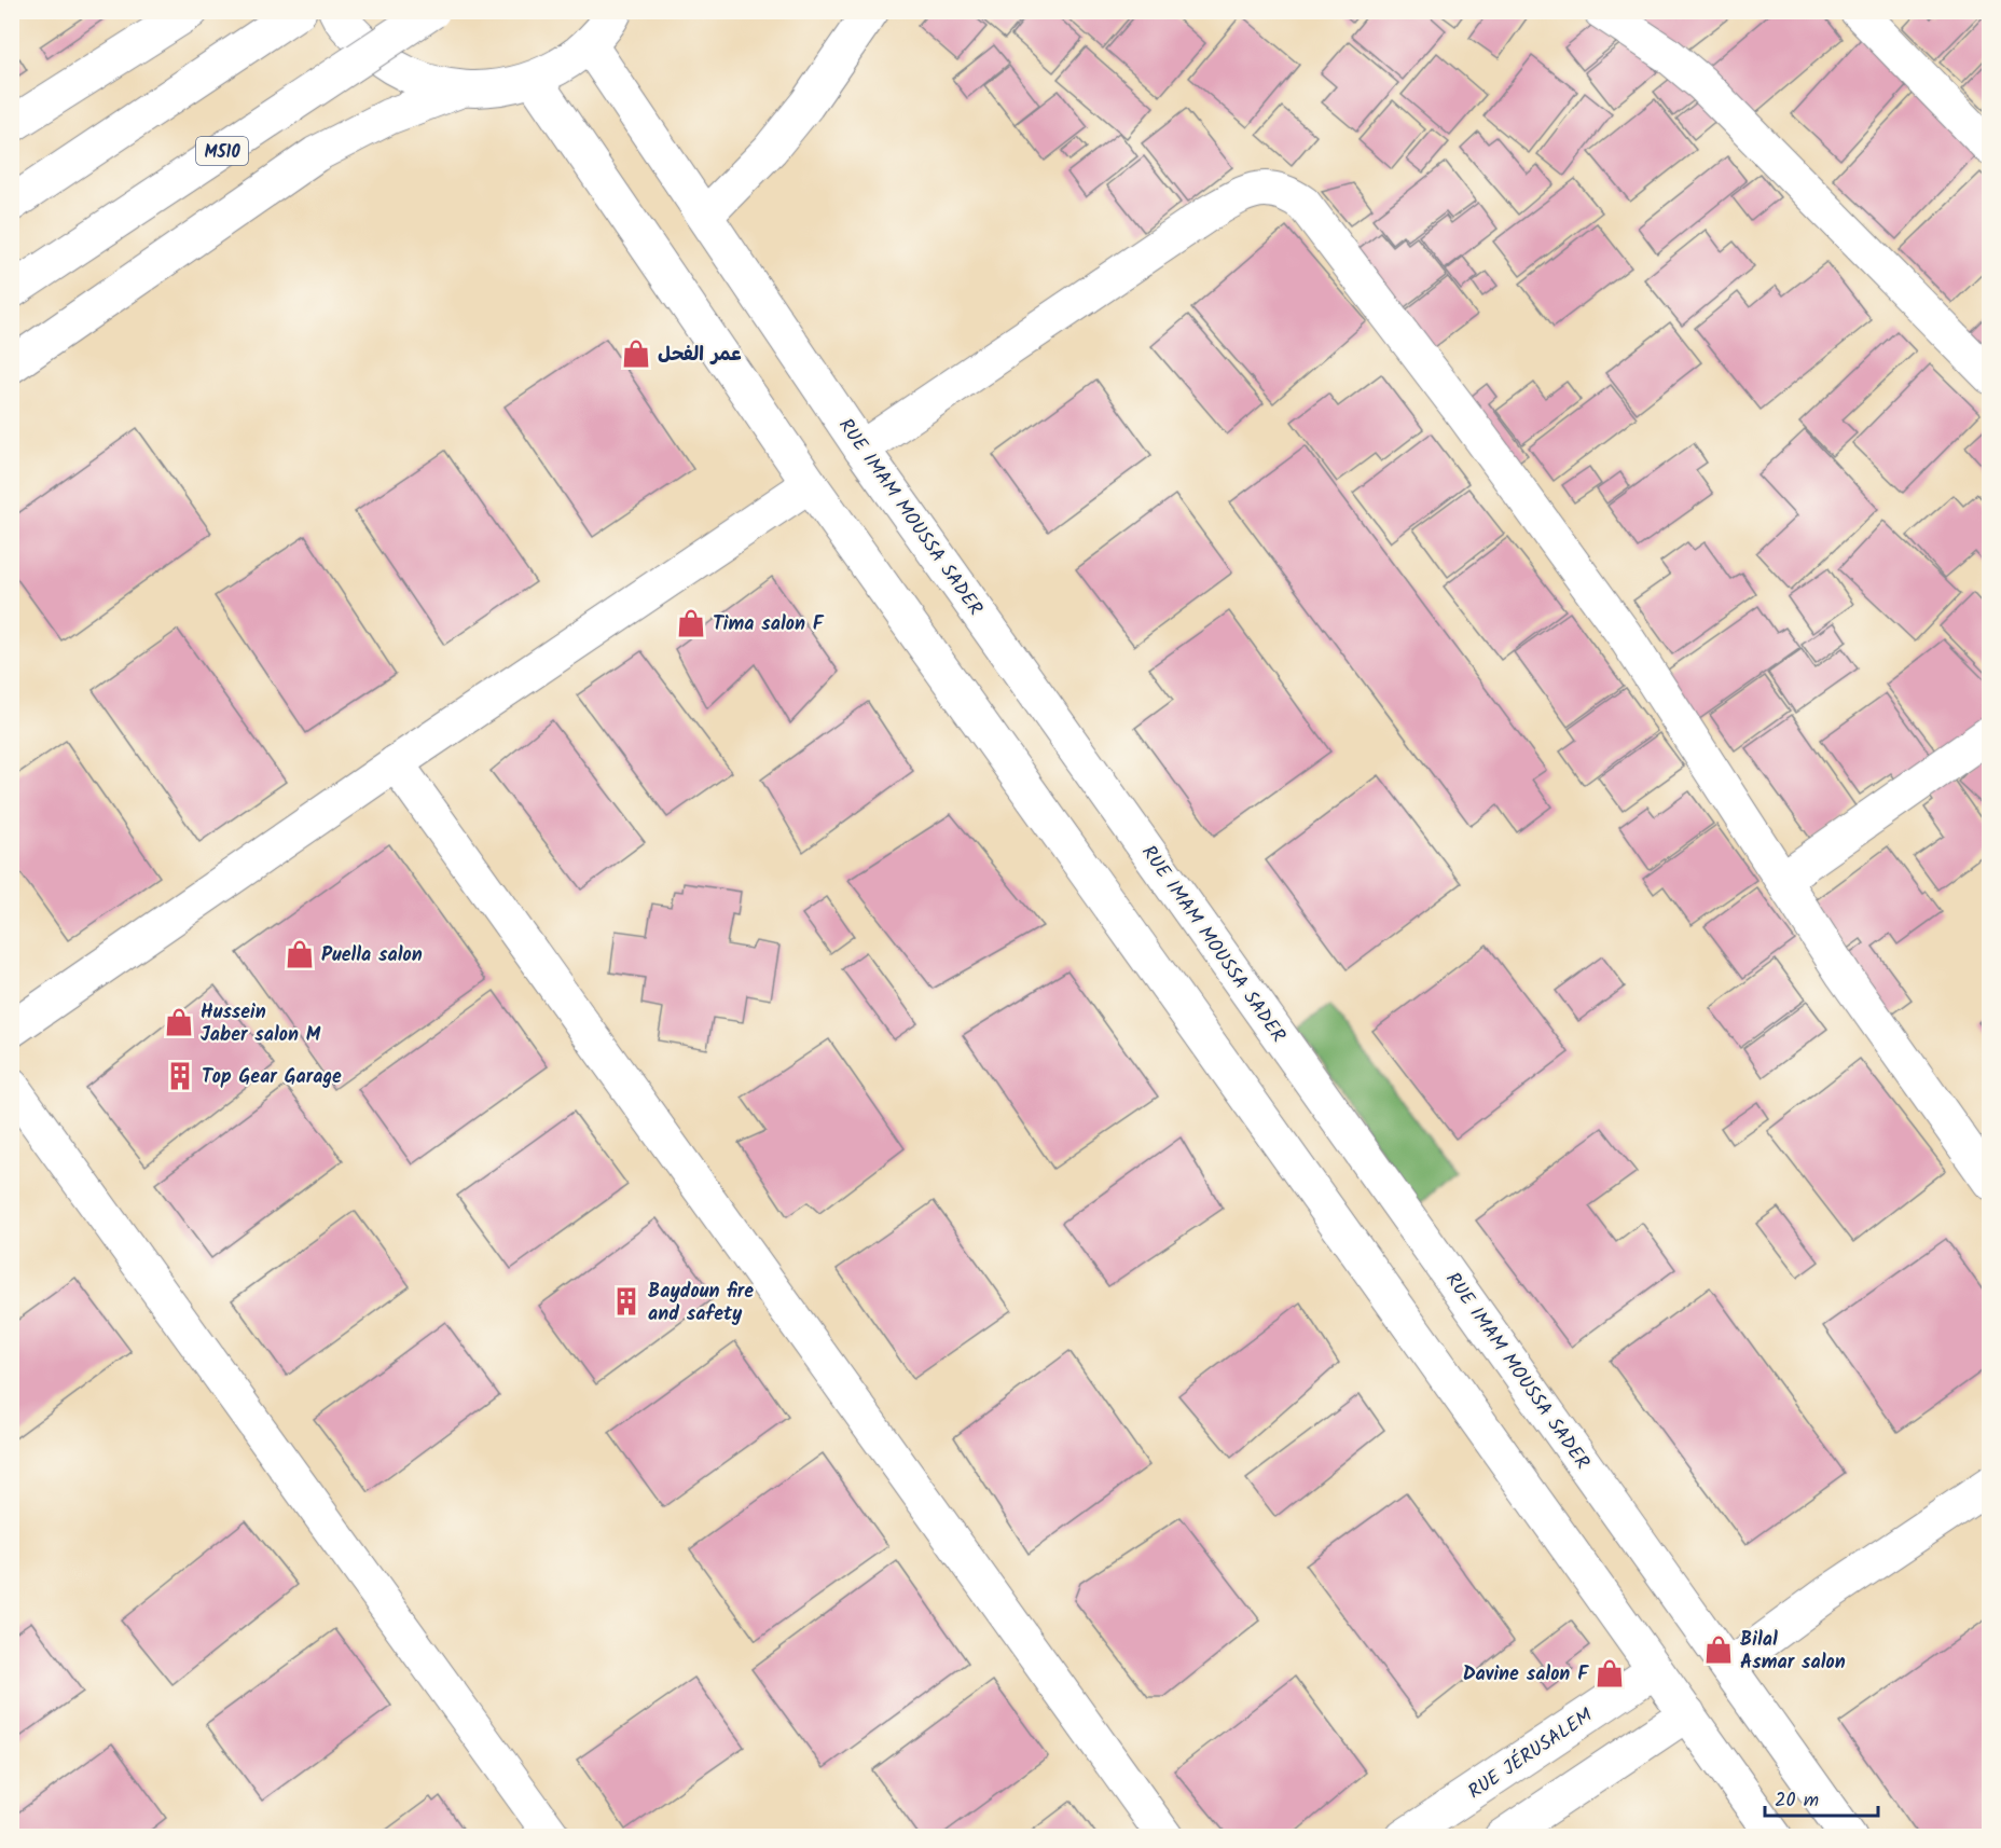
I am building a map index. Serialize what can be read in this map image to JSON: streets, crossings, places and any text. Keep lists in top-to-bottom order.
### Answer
{
  "streets": {
    "main road": ["M510", "RUE IMAM MOUSSA SADER", "RUE JÉRUSALEM"]
  },
  "places": {
    "shop": [
      "عمر الفحل",
      "Tima salon F",
      "Puella salon",
      "Hussein Jaber salon M",
      "Bilal Asmar salon",
      "Davine salon F"
    ],
    "building": ["Top Gear Garage", "Baydoun fire and safety"]
  },
  "scale_bar": "20 m"
}
